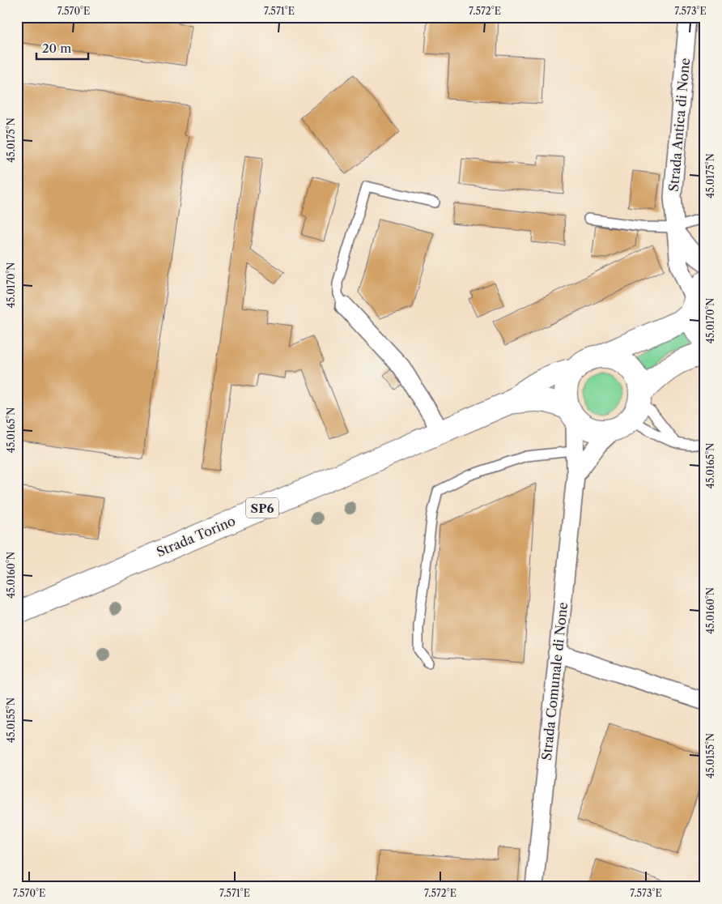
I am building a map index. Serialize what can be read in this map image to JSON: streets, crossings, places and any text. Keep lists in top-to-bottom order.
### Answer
{
  "streets": {
    "main road": ["SP6", "Strada Torino"],
    "street": ["Strada Antica di None", "Strada Comunale di None"]
  },
  "crossings": [
    ["Strada Torino", "Strada Comunale di None"]
  ],
  "scale_bar": "20 m",
  "coordinates": [
    "7.570°E",
    "7.571°E",
    "7.572°E",
    "7.573°E",
    "45.0175°N",
    "45.0170°N",
    "45.0165°N",
    "45.0160°N",
    "45.0155°N"
  ]
}
